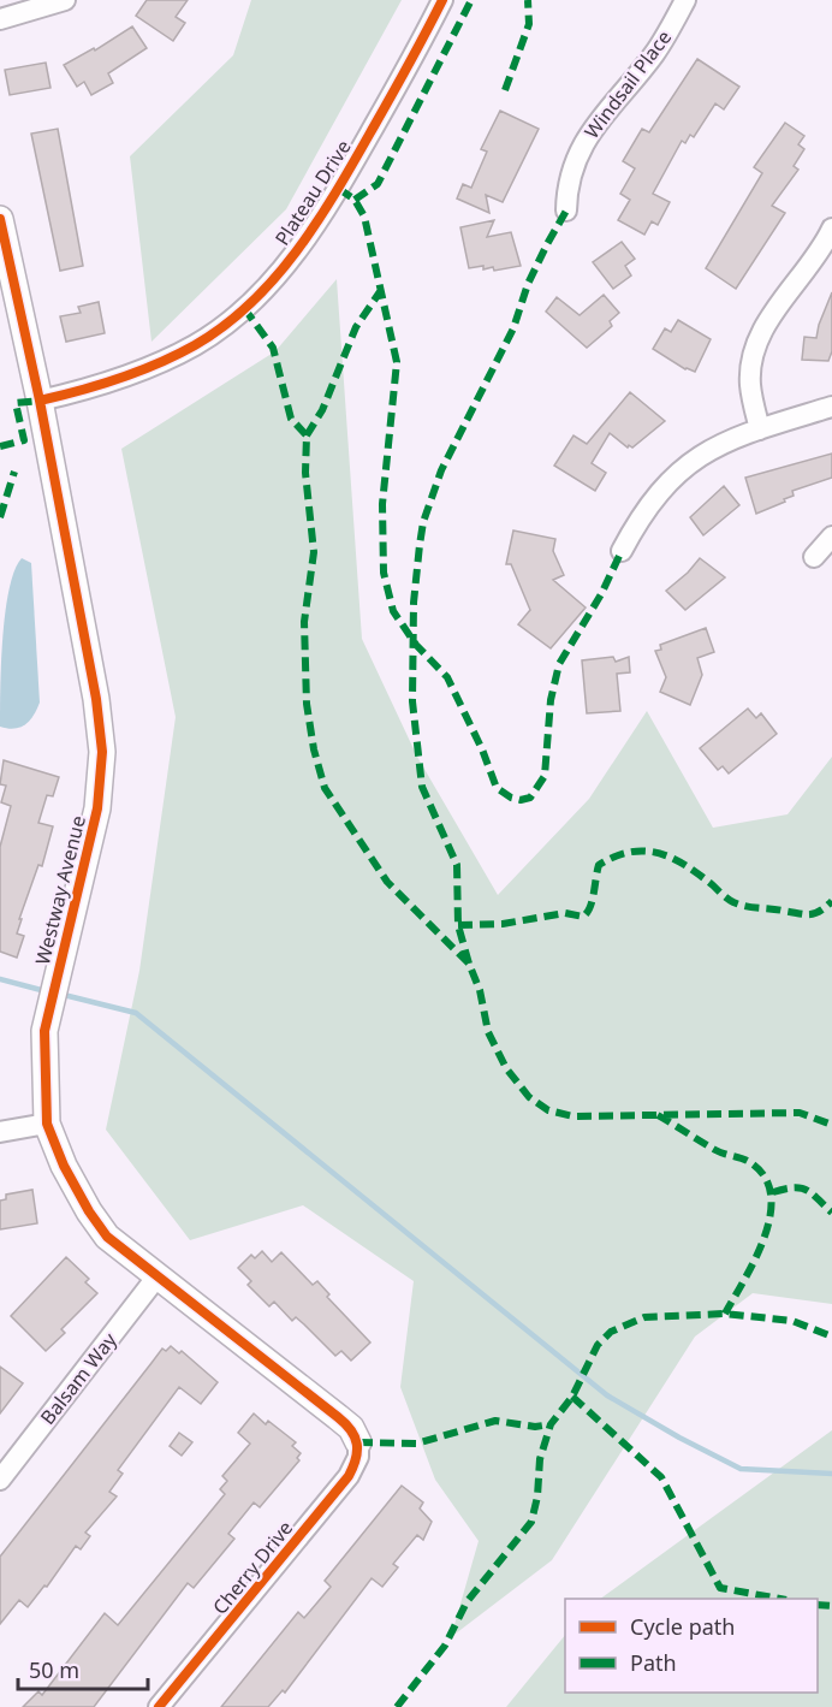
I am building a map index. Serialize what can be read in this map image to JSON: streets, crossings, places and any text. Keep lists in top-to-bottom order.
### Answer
{
  "streets": {
    "street": [
      "Windsail Place",
      "Plateau Drive",
      "Westway Avenue",
      "Balsam Way",
      "Cherry Drive"
    ]
  },
  "crossings": [
    ["Plateau Drive", "Westway Avenue"],
    ["Westway Avenue", "Balsam Way"],
    ["Westway Avenue", "Cherry Drive"]
  ],
  "legend": ["Cycle path", "Path"],
  "scale_bar": "50 m"
}
